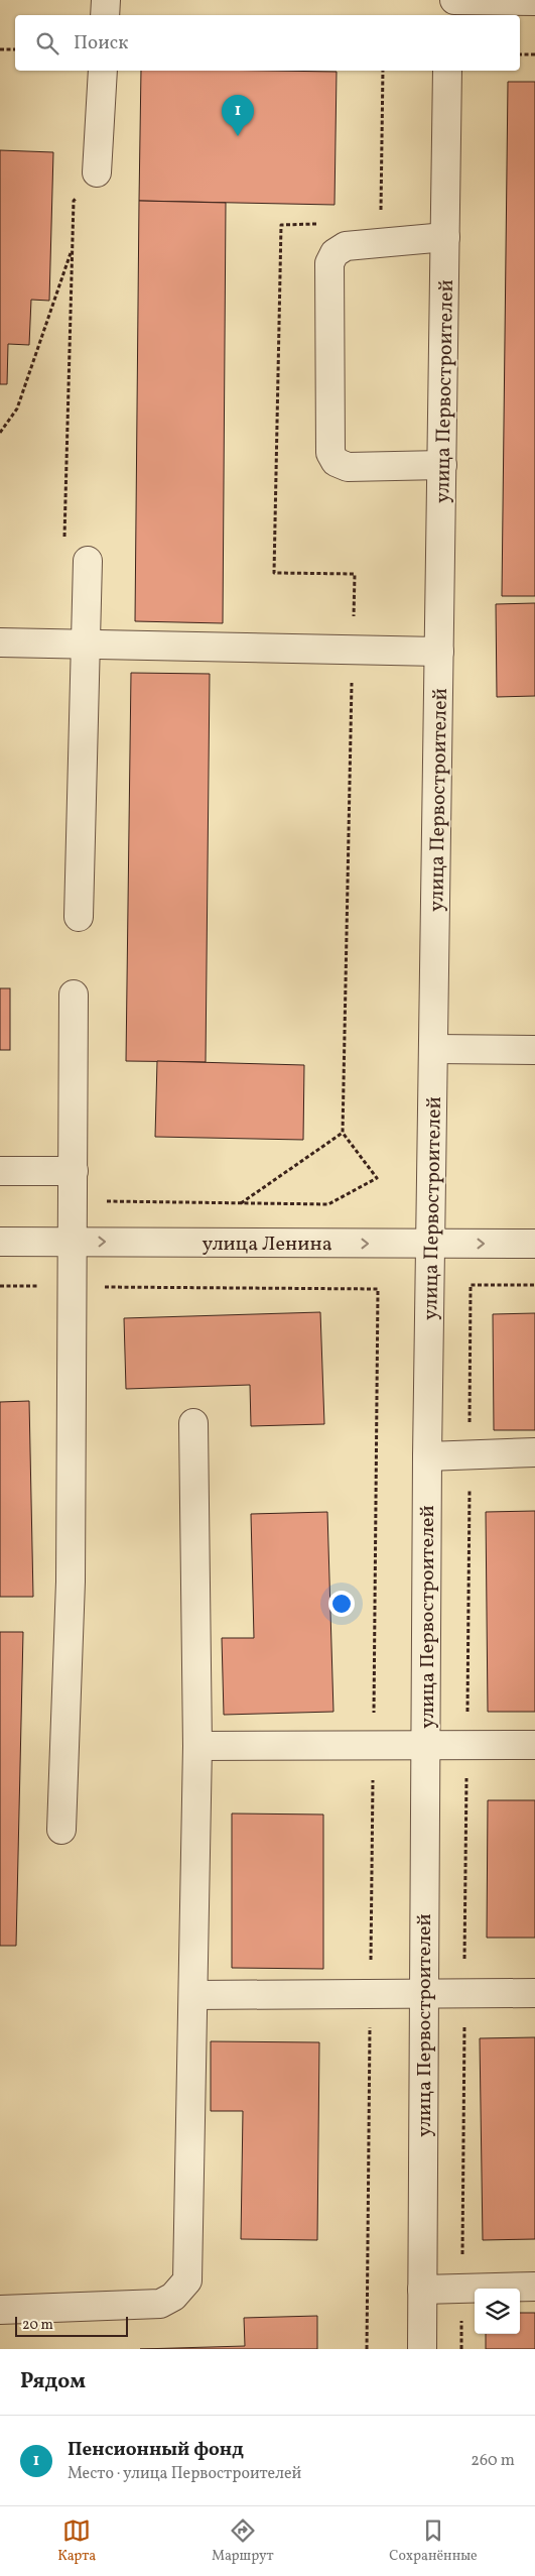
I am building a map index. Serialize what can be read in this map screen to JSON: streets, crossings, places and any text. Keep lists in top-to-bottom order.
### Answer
{
  "streets": {
    "street": ["улица Первостроителей", "улица Ленина"]
  },
  "crossings": [
    ["улица Первостроителей", "улица Ленина"]
  ],
  "scale_bar": "20 m",
  "page": {
    "search": "Поиск",
    "pins": "1",
    "scale": "20 m",
    "heading": "Рядом",
    "list": [
      {
        "mark": "1",
        "name": "Пенсионный фонд",
        "note": "Место · улица Первостроителей",
        "value": "260 m"
      }
    ],
    "nav": ["Карта", "Маршрут", "Сохранённые"]
  }
}
